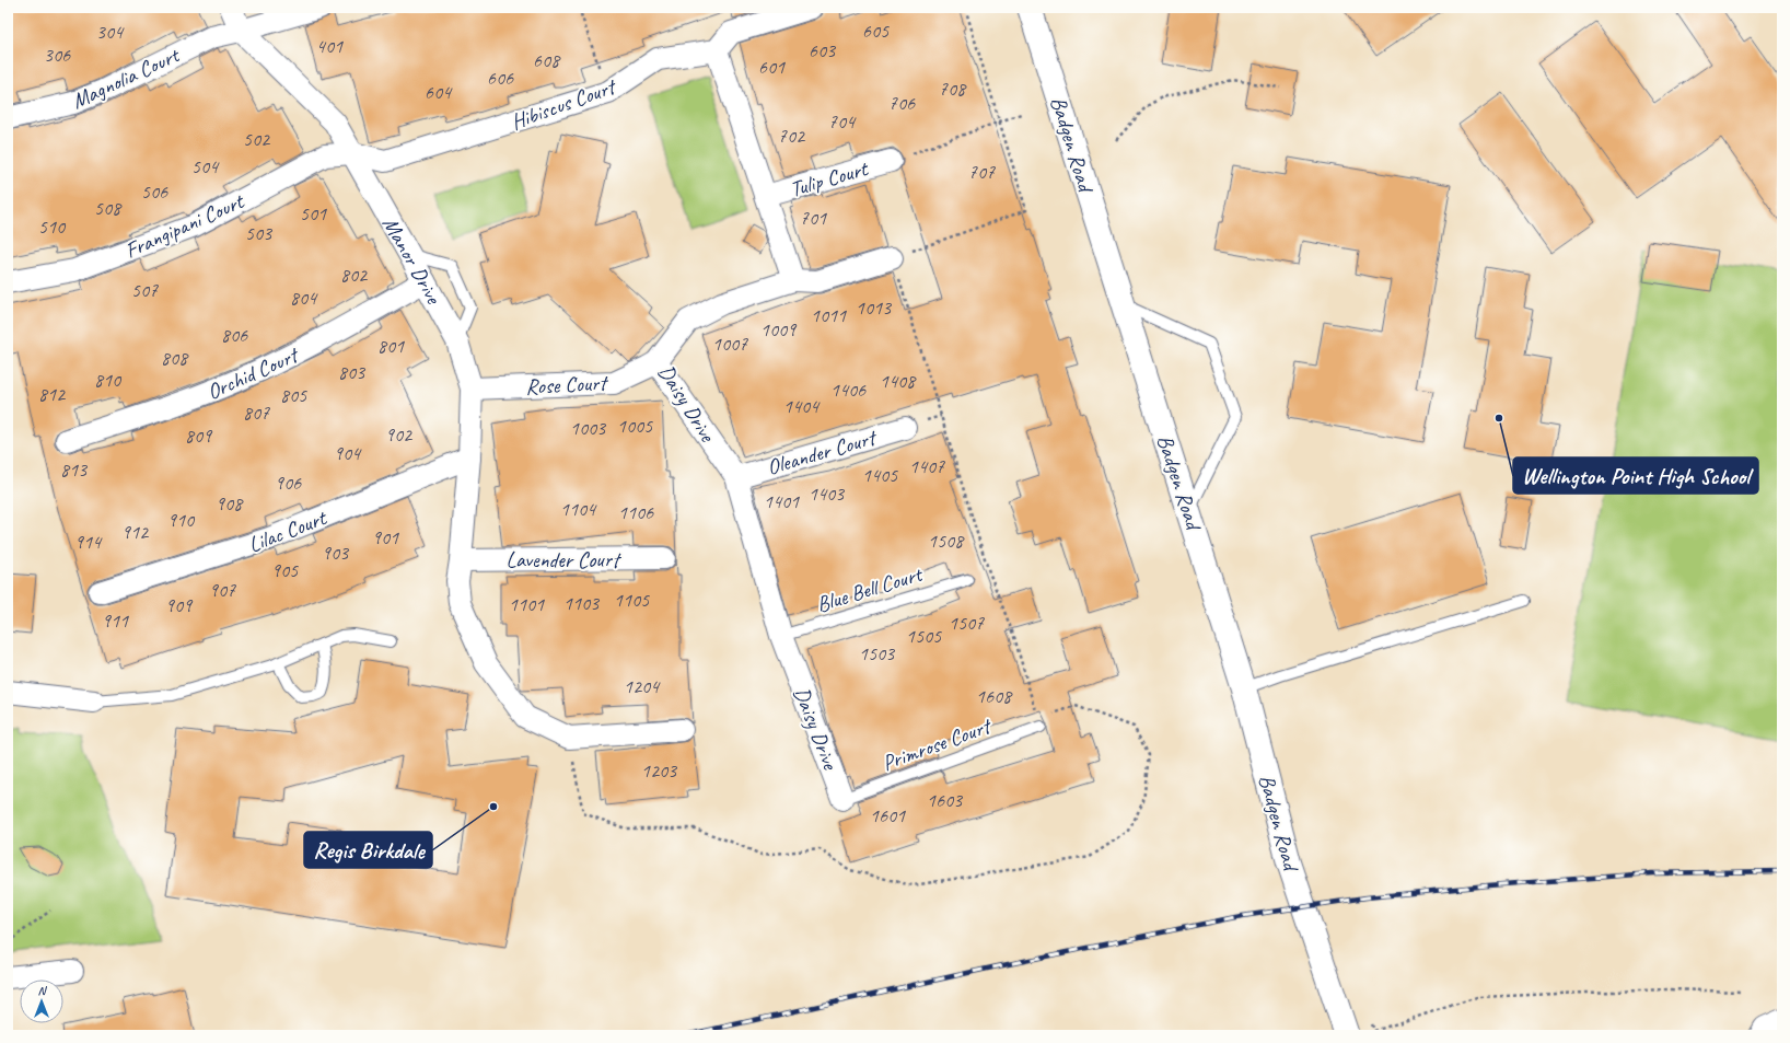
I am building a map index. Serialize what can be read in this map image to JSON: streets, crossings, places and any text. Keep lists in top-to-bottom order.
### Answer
{
  "streets": {
    "street": [
      "Magnolia Court",
      "Hibiscus Court",
      "Badgen Road",
      "Tulip Court",
      "Frangipani Court",
      "Manor Drive",
      "Orchid Court",
      "Rose Court",
      "Daisy Drive",
      "Oleander Court",
      "Lilac Court",
      "Lavender Court"
    ],
    "lane": ["Blue Bell Court", "Primrose Court"]
  },
  "crossings": [
    ["Magnolia Court", "Manor Drive"],
    ["Hibiscus Court", "Frangipani Court"],
    ["Hibiscus Court", "Manor Drive"],
    ["Frangipani Court", "Manor Drive"],
    ["Manor Drive", "Orchid Court"],
    ["Manor Drive", "Rose Court"],
    ["Manor Drive", "Lilac Court"],
    ["Manor Drive", "Lavender Court"],
    ["Rose Court", "Daisy Drive"],
    ["Daisy Drive", "Oleander Court"],
    ["Daisy Drive", "Blue Bell Court"],
    ["Daisy Drive", "Primrose Court"]
  ],
  "places": ["Wellington Point High School", "Regis Birkdale"],
  "house_numbers": [
    "605",
    "304",
    "401",
    "603",
    "306",
    "608",
    "601",
    "606",
    "708",
    "604",
    "706",
    "704",
    "702",
    "502",
    "504",
    "707",
    "506",
    "508",
    "501",
    "701",
    "510",
    "503",
    "802",
    "507",
    "804",
    "1013",
    "1011",
    "1009",
    "806",
    "1007",
    "801",
    "808",
    "803",
    "810",
    "1408",
    "1406",
    "812",
    "805",
    "1404",
    "807",
    "1005",
    "1003",
    "902",
    "809",
    "904",
    "1407",
    "813",
    "1405",
    "906",
    "1403",
    "1401",
    "908",
    "1104",
    "1106",
    "910",
    "912",
    "901",
    "1508",
    "914",
    "903",
    "905",
    "907",
    "1105",
    "1103",
    "1101",
    "909",
    "911",
    "1507",
    "1505",
    "1503",
    "1204",
    "1608",
    "1203",
    "1603",
    "1601"
  ],
  "north": "top"
}
